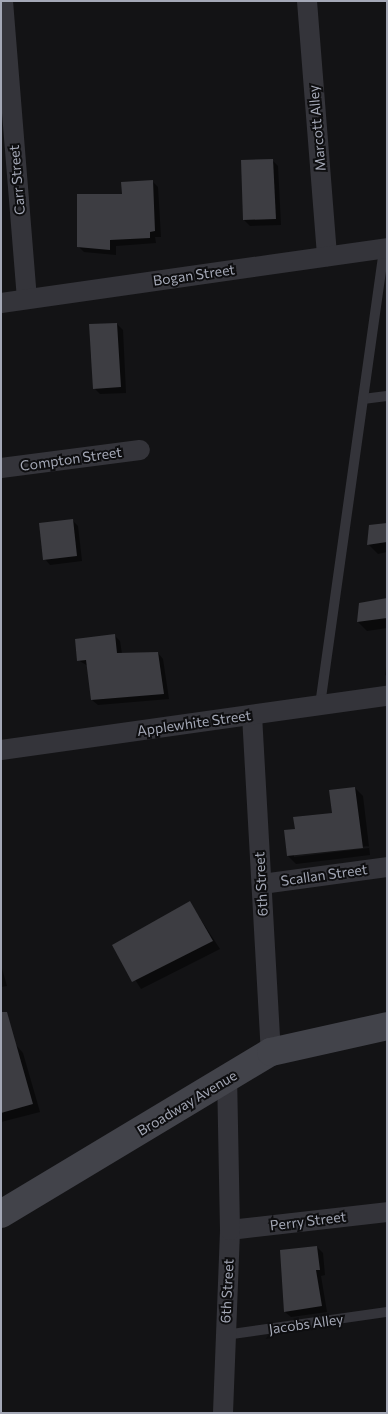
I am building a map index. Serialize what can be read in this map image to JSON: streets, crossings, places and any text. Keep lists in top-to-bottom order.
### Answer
{
  "streets": {
    "main road": ["Broadway Avenue"],
    "street": [
      "Marcott Alley",
      "Carr Street",
      "Bogan Street",
      "Compton Street",
      "Applewhite Street",
      "Scallan Street",
      "6th Street",
      "Perry Street"
    ],
    "lane": ["Jacobs Alley"]
  },
  "crossings": [
    ["Marcott Alley", "Bogan Street"],
    ["Carr Street", "Bogan Street"],
    ["Applewhite Street", "6th Street"],
    ["Scallan Street", "6th Street"],
    ["6th Street", "Broadway Avenue"],
    ["6th Street", "Perry Street"],
    ["6th Street", "Jacobs Alley"]
  ]
}
